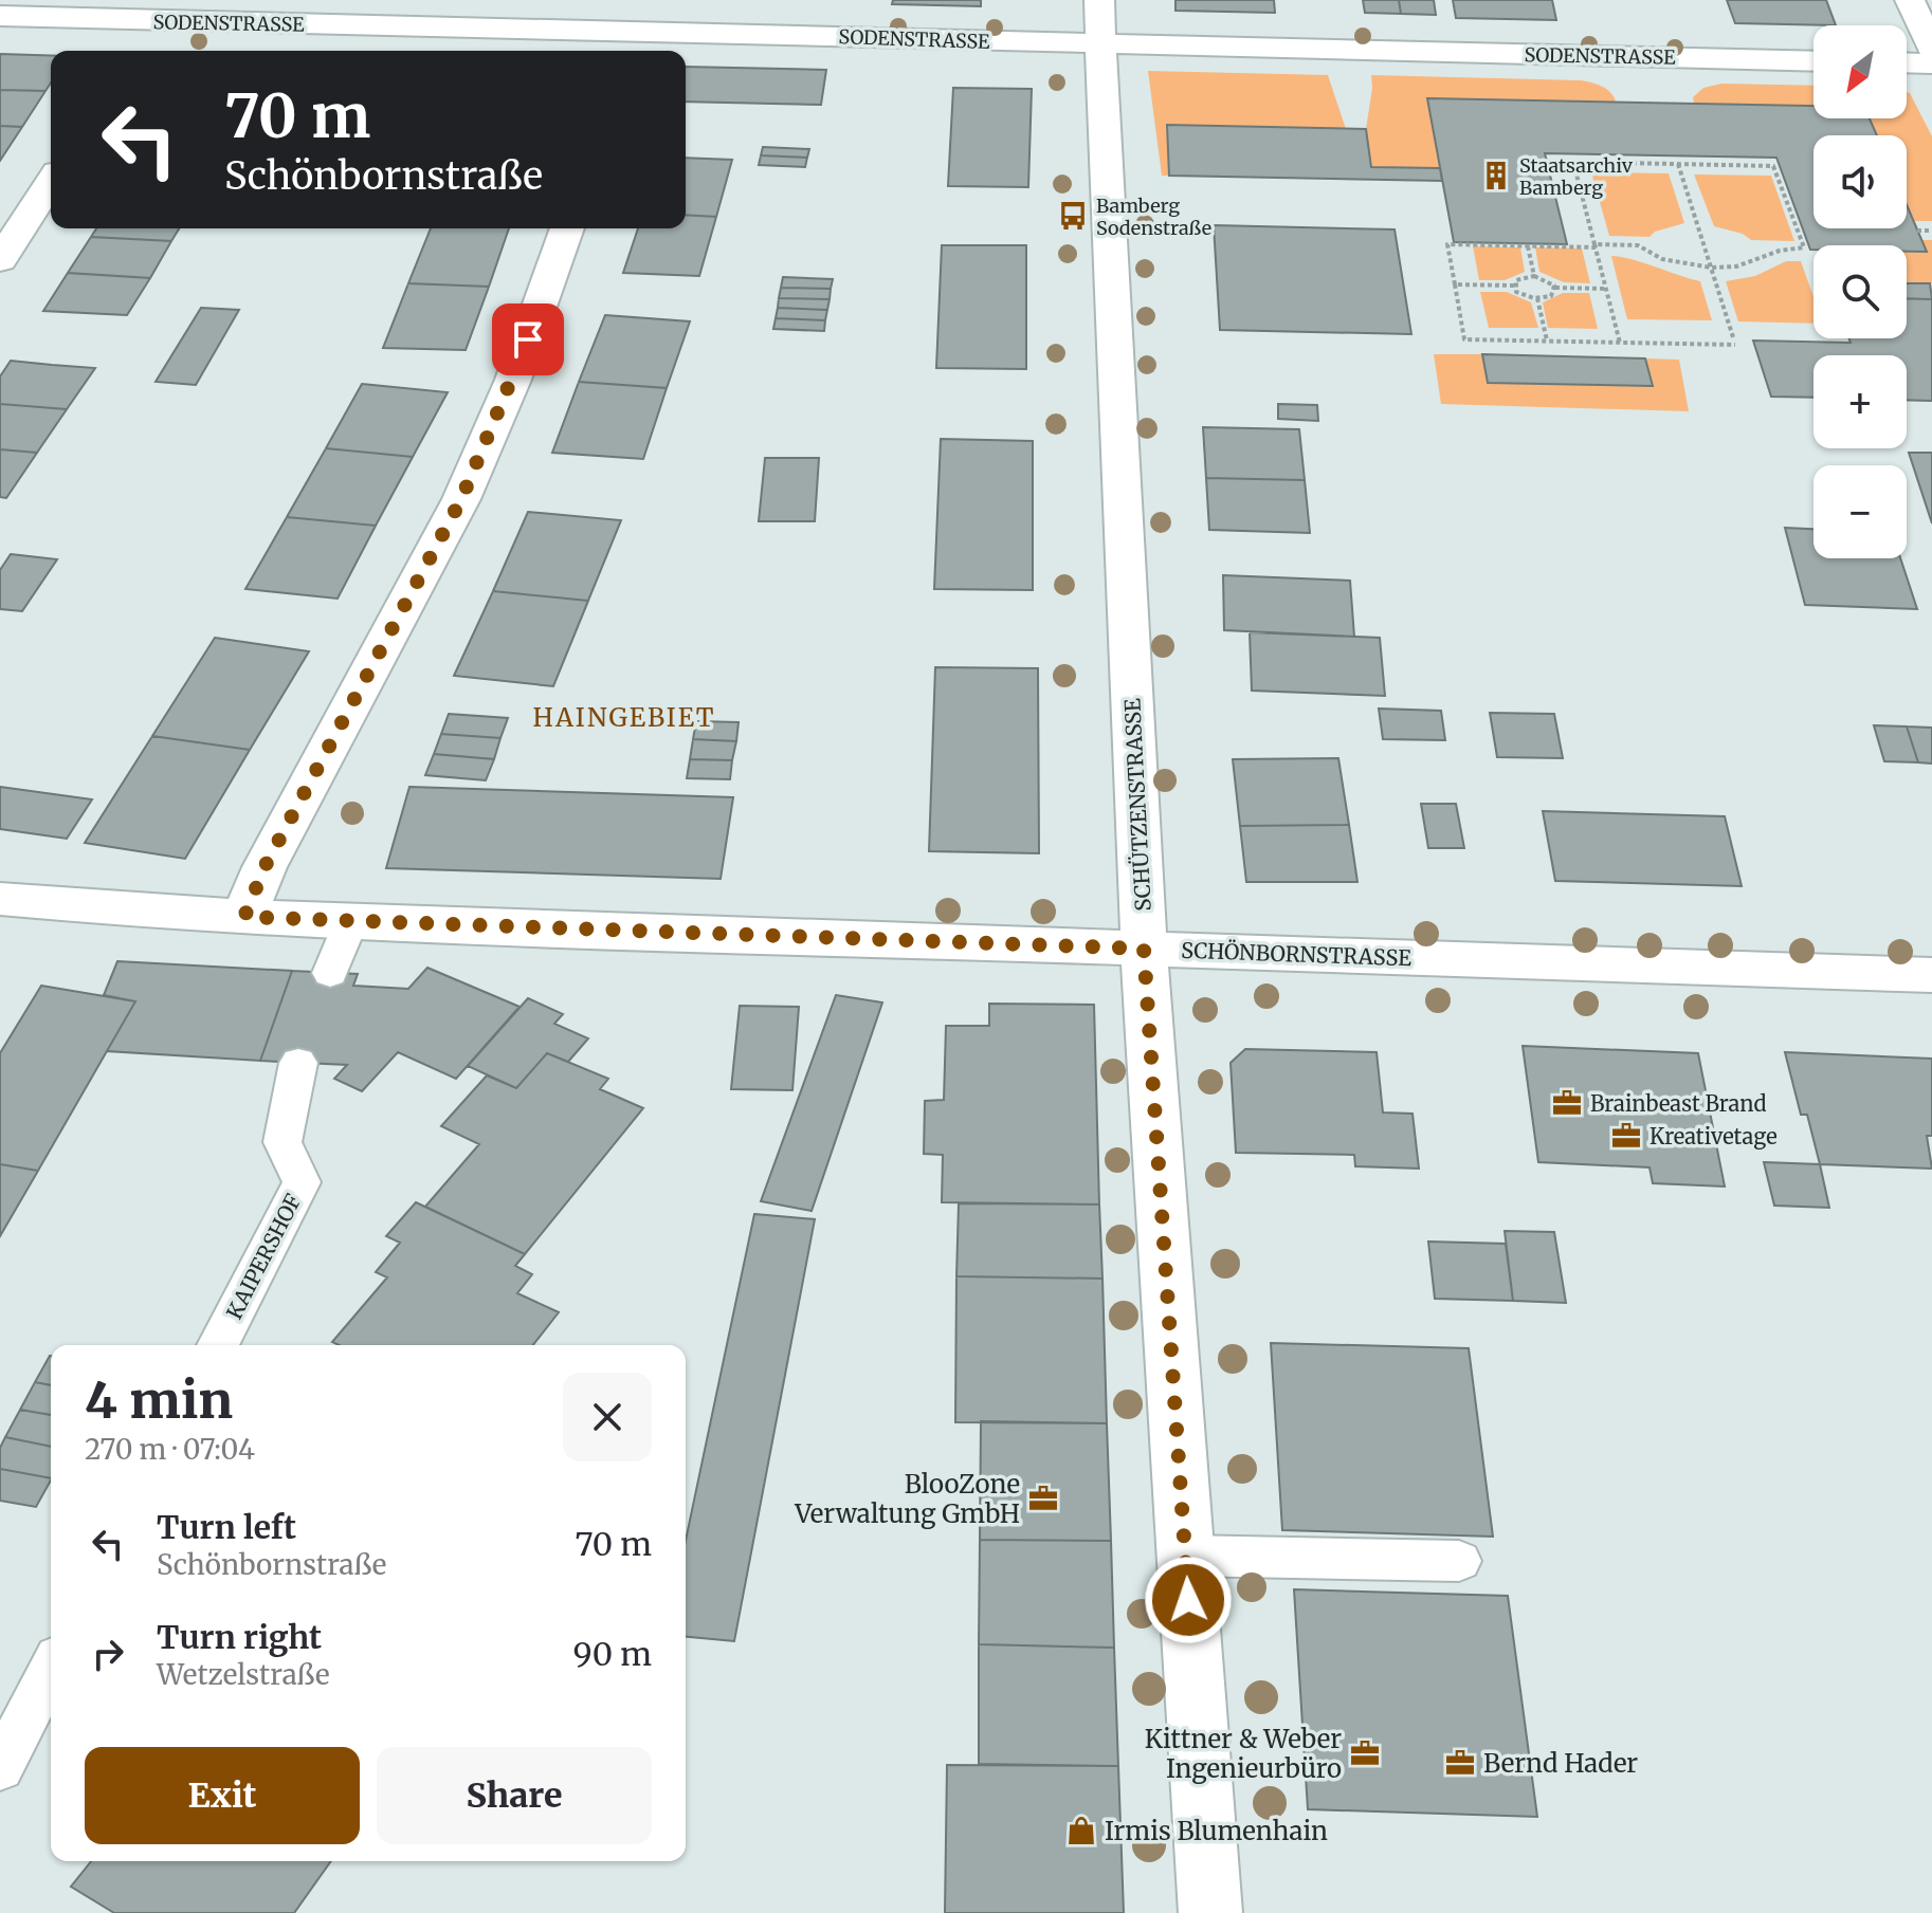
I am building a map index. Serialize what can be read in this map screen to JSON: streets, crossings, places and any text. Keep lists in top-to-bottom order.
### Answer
{
  "streets": {
    "street": ["SODENSTRASSE", "SCHÜTZENSTRASSE", "SCHÖNBORNSTRASSE"],
    "lane": ["KAIPERSHOF"]
  },
  "crossings": [
    ["SODENSTRASSE", "SCHÜTZENSTRASSE"],
    ["SCHÜTZENSTRASSE", "SCHÖNBORNSTRASSE"]
  ],
  "districts": ["HAINGEBIET"],
  "places": {
    "building": ["Staatsarchiv Bamberg"],
    "bus stop": ["Bamberg Sodenstraße"],
    "office": [
      "Brainbeast Brand",
      "Kreativetage",
      "BlooZone Verwaltung GmbH",
      "Kittner & Weber Ingenieurbüro",
      "Bernd Hader"
    ],
    "shop": ["Irmis Blumenhain"]
  },
  "north": "bottom left",
  "page": {
    "map_buttons": ["+", "−"],
    "turn": ["70 m", "Schönbornstraße"],
    "heading": ["4 min", "270 m · 07:04"],
    "list": [
      {
        "name": "Turn left",
        "note": "Schönbornstraße",
        "value": "70 m"
      },
      {
        "name": "Turn right",
        "note": "Wetzelstraße",
        "value": "90 m"
      }
    ],
    "buttons": ["Exit", "Share"]
  }
}
